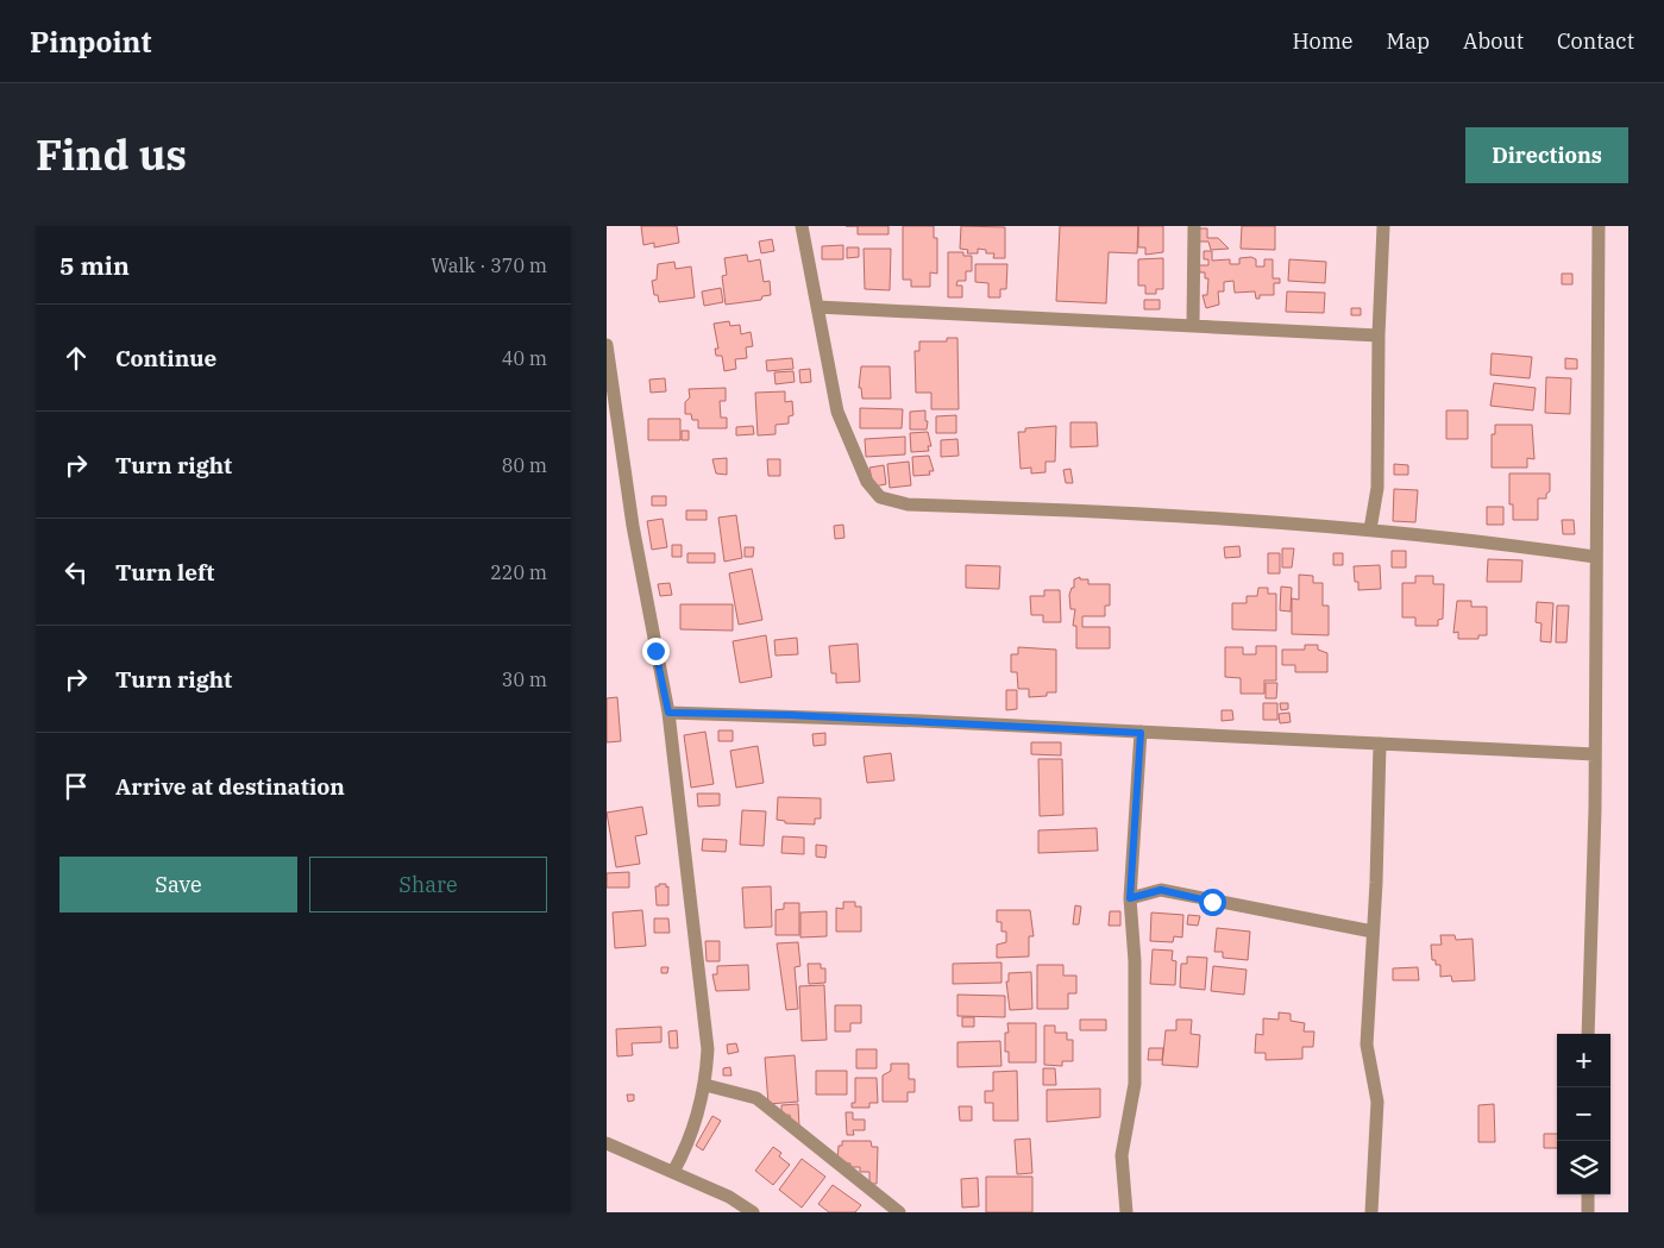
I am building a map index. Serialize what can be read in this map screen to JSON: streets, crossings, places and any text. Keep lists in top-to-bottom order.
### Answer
{
  "page": {
    "header": "Pinpoint",
    "nav": [
      "Home",
      "Map",
      "About",
      "Contact"
    ],
    "title": "Find us",
    "buttons": [
      "Directions",
      ["Save", "Share"]
    ],
    "heading": ["5 min", "Walk · 370 m"],
    "list": [
      ["Continue", "40 m"],
      ["Turn right", "80 m"],
      ["Turn left", "220 m"],
      ["Turn right", "30 m"],
      "Arrive at destination"
    ],
    "map_buttons": ["+", "−"]
  }
}
